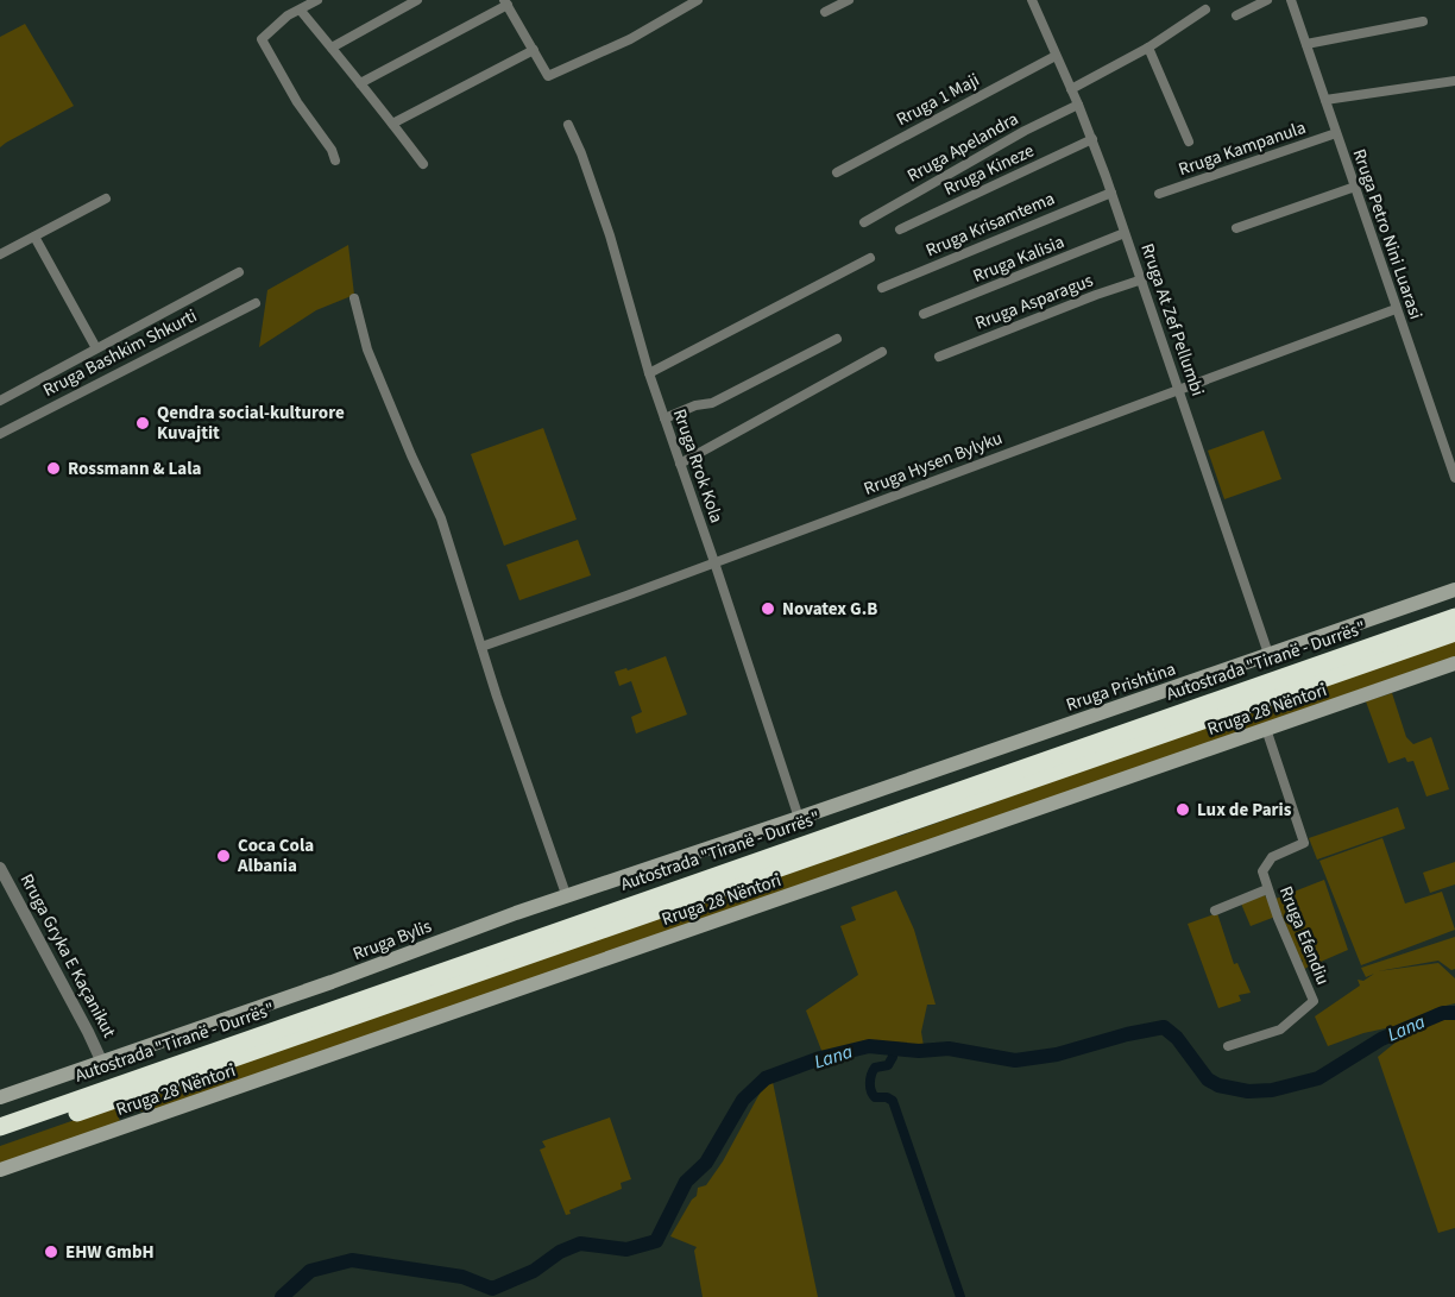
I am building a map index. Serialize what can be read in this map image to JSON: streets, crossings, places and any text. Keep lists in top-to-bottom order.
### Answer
{
  "streets": {
    "highway": ["Autostrada \"Tiranë - Durrës\""],
    "main road": ["Rruga Prishtina", "Rruga 28 Nëntori", "Rruga Bylis"],
    "street": [
      "Rruga 1 Maji",
      "Rruga Apelandra",
      "Rruga Kampanula",
      "Rruga Kineze",
      "Rruga Krisamtema",
      "Rruga Petro Nini Luarasi",
      "Rruga Kalisia",
      "Rruga Asparagus",
      "Rruga At Zef Pellumbi",
      "Rruga Bashkim Shkurti",
      "Rruga Hysen Bylyku",
      "Rruga Rrok Kola",
      "Rruga Efendiu",
      "Rruga Gryka E Kaçanikut"
    ]
  },
  "crossings": [
    ["Rruga 1 Maji", "Rruga At Zef Pellumbi"],
    ["Rruga Apelandra", "Rruga At Zef Pellumbi"],
    ["Rruga Kampanula", "Rruga Petro Nini Luarasi"],
    ["Rruga Kineze", "Rruga At Zef Pellumbi"],
    ["Rruga Krisamtema", "Rruga At Zef Pellumbi"],
    ["Rruga Petro Nini Luarasi", "Rruga Hysen Bylyku"],
    ["Rruga Kalisia", "Rruga At Zef Pellumbi"],
    ["Rruga Asparagus", "Rruga At Zef Pellumbi"],
    ["Rruga At Zef Pellumbi", "Rruga Hysen Bylyku"],
    ["Rruga At Zef Pellumbi", "Rruga Prishtina"],
    ["Rruga Hysen Bylyku", "Rruga Rrok Kola"],
    ["Rruga Rrok Kola", "Rruga Prishtina"],
    ["Rruga Rrok Kola", "Rruga Bylis"],
    ["Rruga Prishtina", "Rruga Bylis"],
    ["Rruga 28 Nëntori", "Rruga Efendiu"],
    ["Rruga Bylis", "Rruga Gryka E Kaçanikut"]
  ],
  "water": ["Lana"],
  "places": [
    "Qendra social-kulturore Kuvajtit",
    "Rossmann & Lala",
    "Novatex G.B",
    "Lux de Paris",
    "Coca Cola Albania",
    "EHW GmbH"
  ]
}
